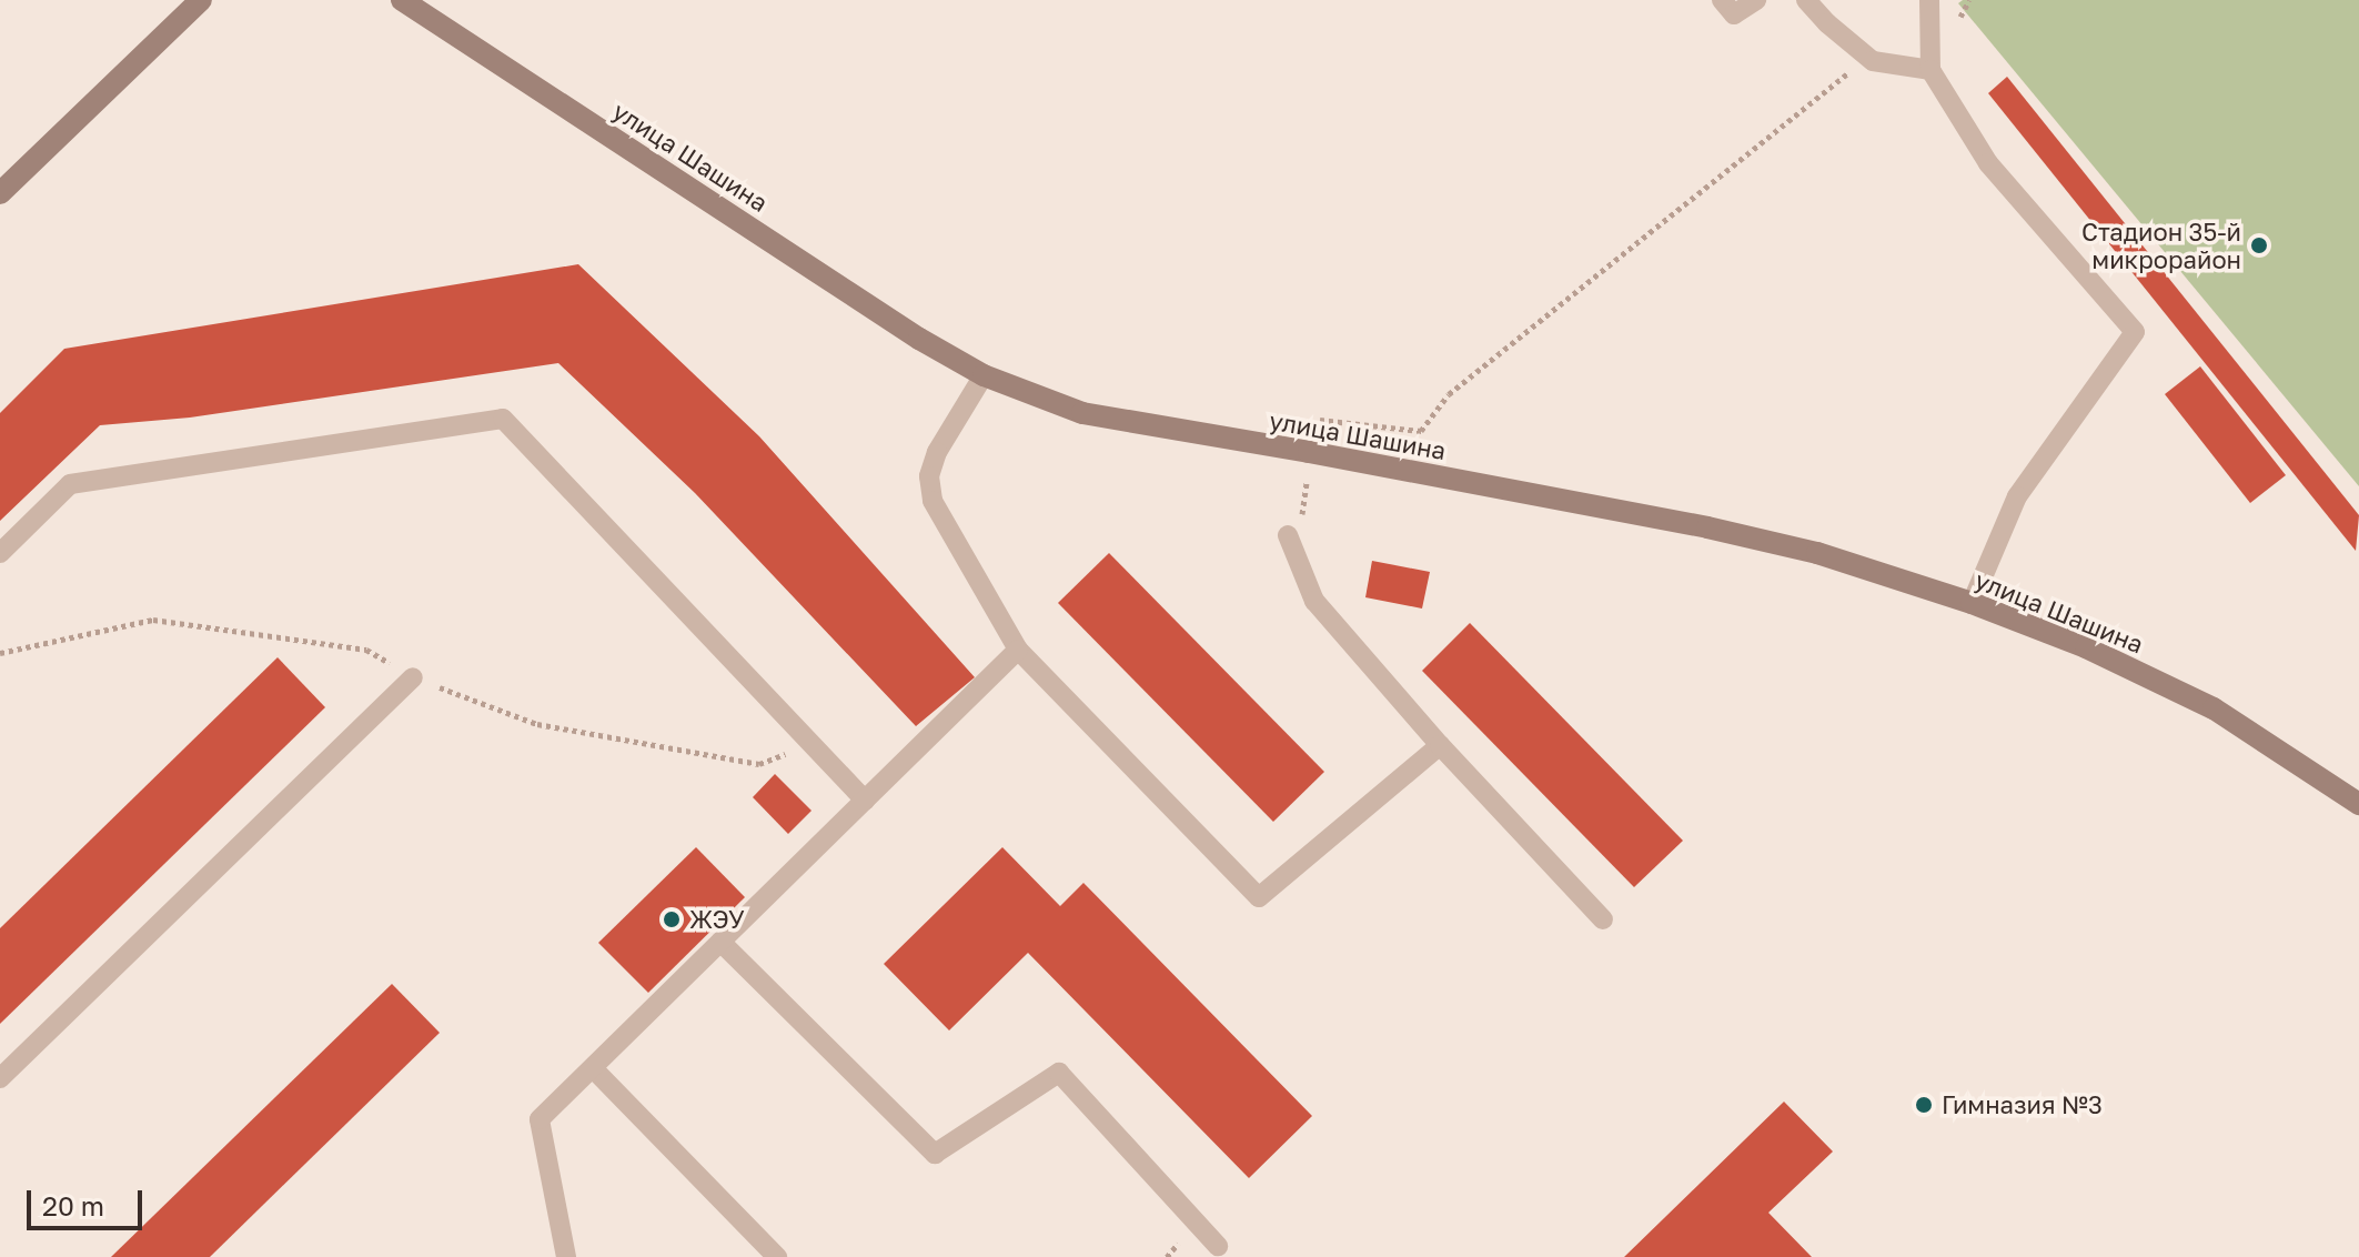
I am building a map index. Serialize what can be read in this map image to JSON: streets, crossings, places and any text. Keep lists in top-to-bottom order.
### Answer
{
  "streets": {
    "street": ["улица Шашина"]
  },
  "places": ["Стадион 35-й микрорайон", "ЖЭУ", "Гимназия №3"],
  "scale_bar": "20 m"
}
